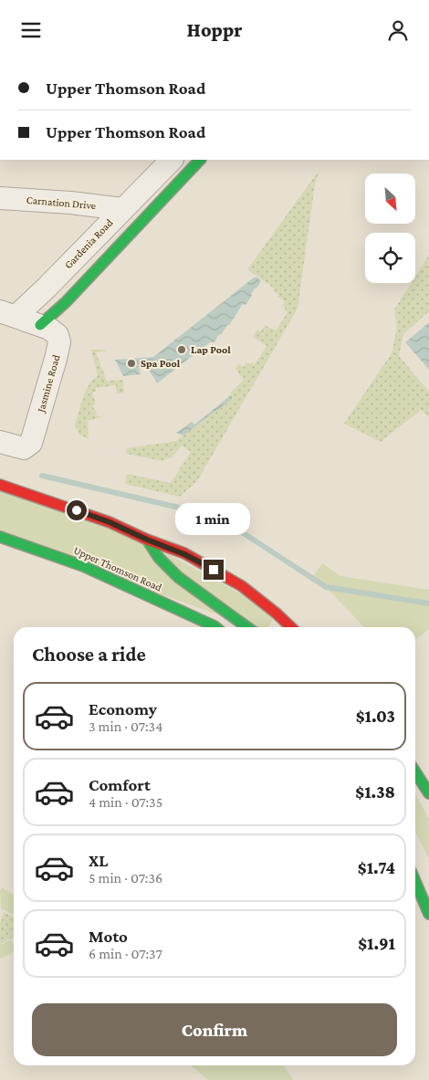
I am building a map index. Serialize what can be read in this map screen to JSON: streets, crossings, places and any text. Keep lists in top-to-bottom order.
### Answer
{
  "streets": {
    "main road": ["Gardenia Road", "Upper Thomson Road"],
    "street": ["Carnation Drive", "Jasmine Road"]
  },
  "crossings": [
    ["Carnation Drive", "Gardenia Road"],
    ["Gardenia Road", "Jasmine Road"]
  ],
  "places": ["Lap Pool", "Spa Pool"],
  "north": "bottom right",
  "page": {
    "header": "Hoppr",
    "banner": ["Upper Thomson Road", "Upper Thomson Road"],
    "bubble": "1 min",
    "heading": "Choose a ride",
    "list": [
      {
        "name": "Economy",
        "note": "3 min · 07:34",
        "value": "$1.03"
      },
      {
        "name": "Comfort",
        "note": "4 min · 07:35",
        "value": "$1.38"
      },
      {
        "name": "XL",
        "note": "5 min · 07:36",
        "value": "$1.74"
      },
      {
        "name": "Moto",
        "note": "6 min · 07:37",
        "value": "$1.91"
      }
    ],
    "buttons": "Confirm"
  }
}
